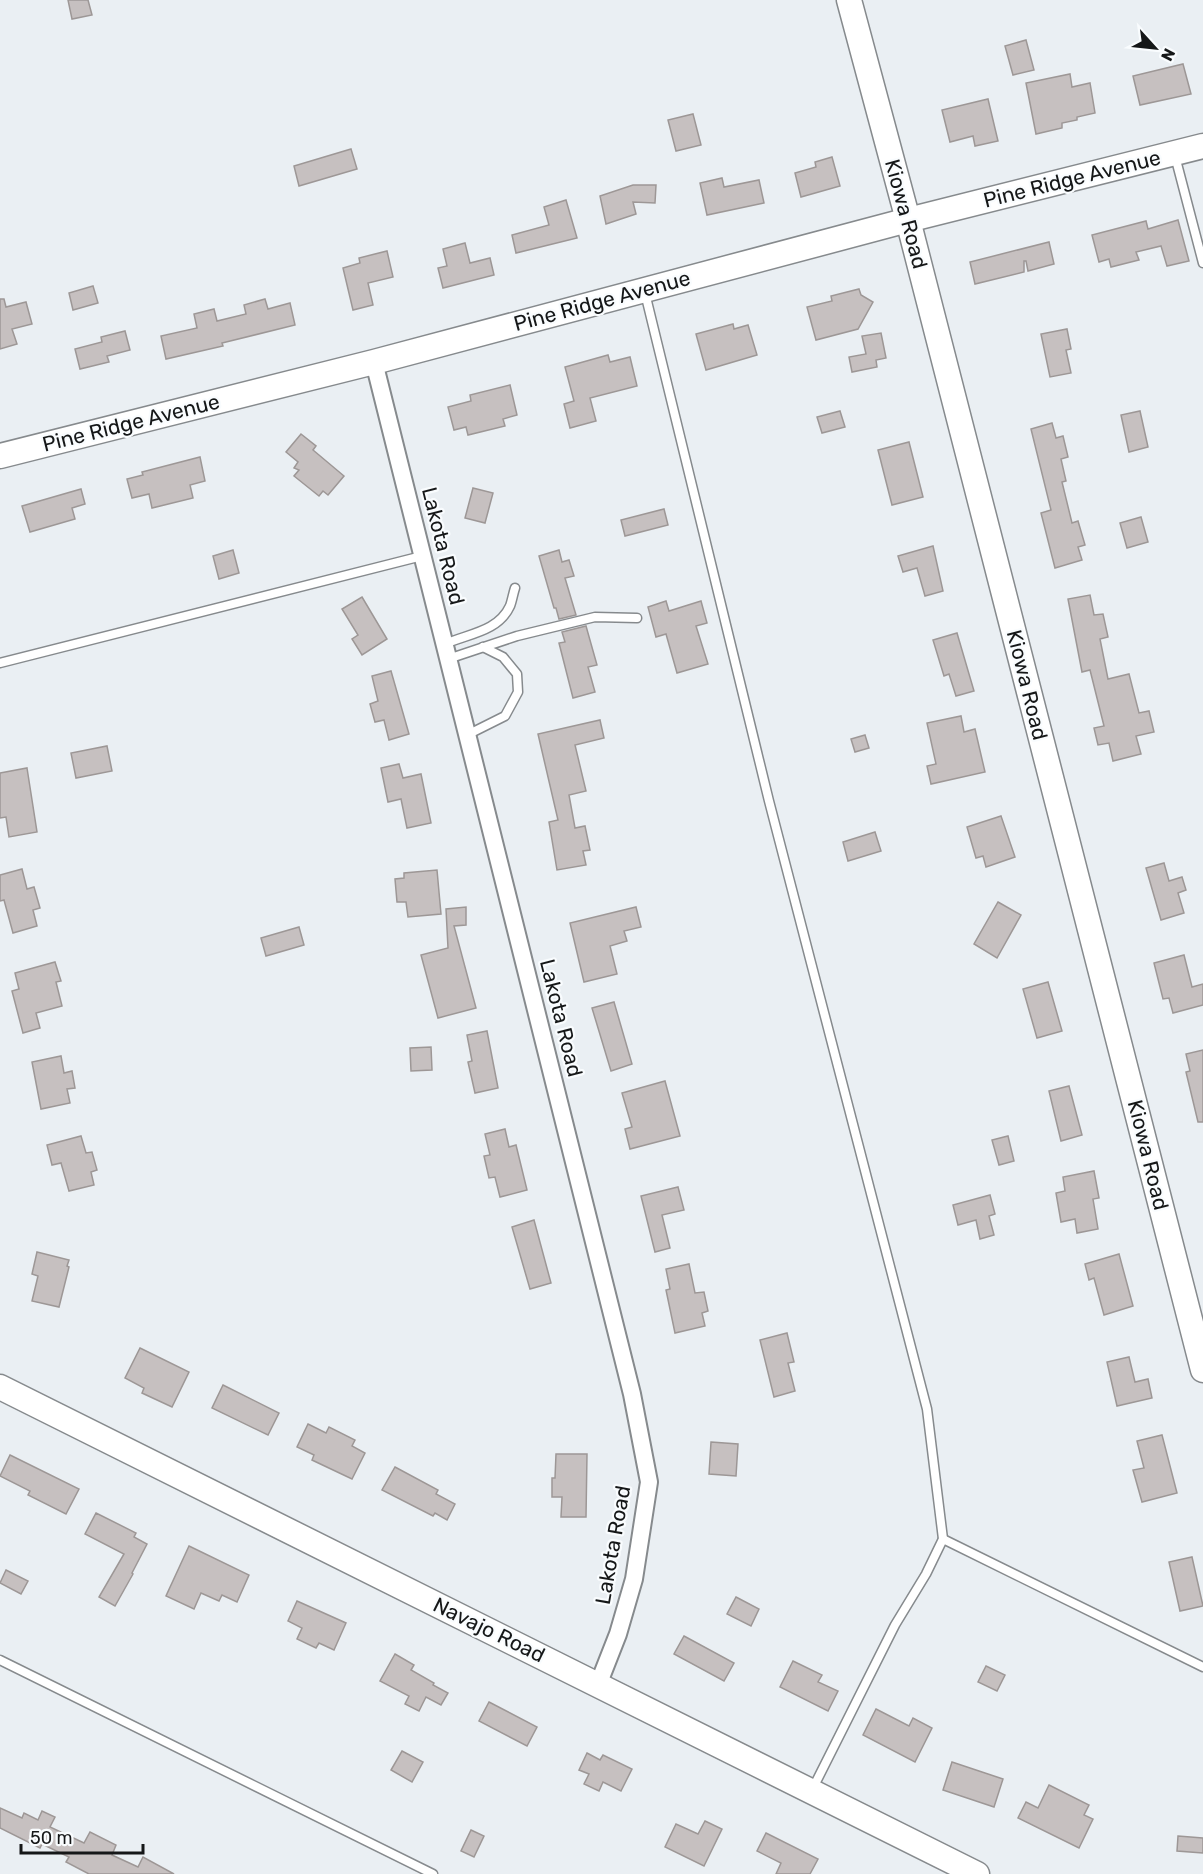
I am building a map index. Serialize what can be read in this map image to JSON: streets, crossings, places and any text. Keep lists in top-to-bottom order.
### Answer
{
  "streets": {
    "street": [
      "Pine Ridge Avenue",
      "Kiowa Road",
      "Lakota Road",
      "Navajo Road"
    ]
  },
  "crossings": [
    ["Pine Ridge Avenue", "Kiowa Road"],
    ["Pine Ridge Avenue", "Lakota Road"],
    ["Lakota Road", "Navajo Road"]
  ],
  "scale_bar": "50 m",
  "north": "bottom right"
}
